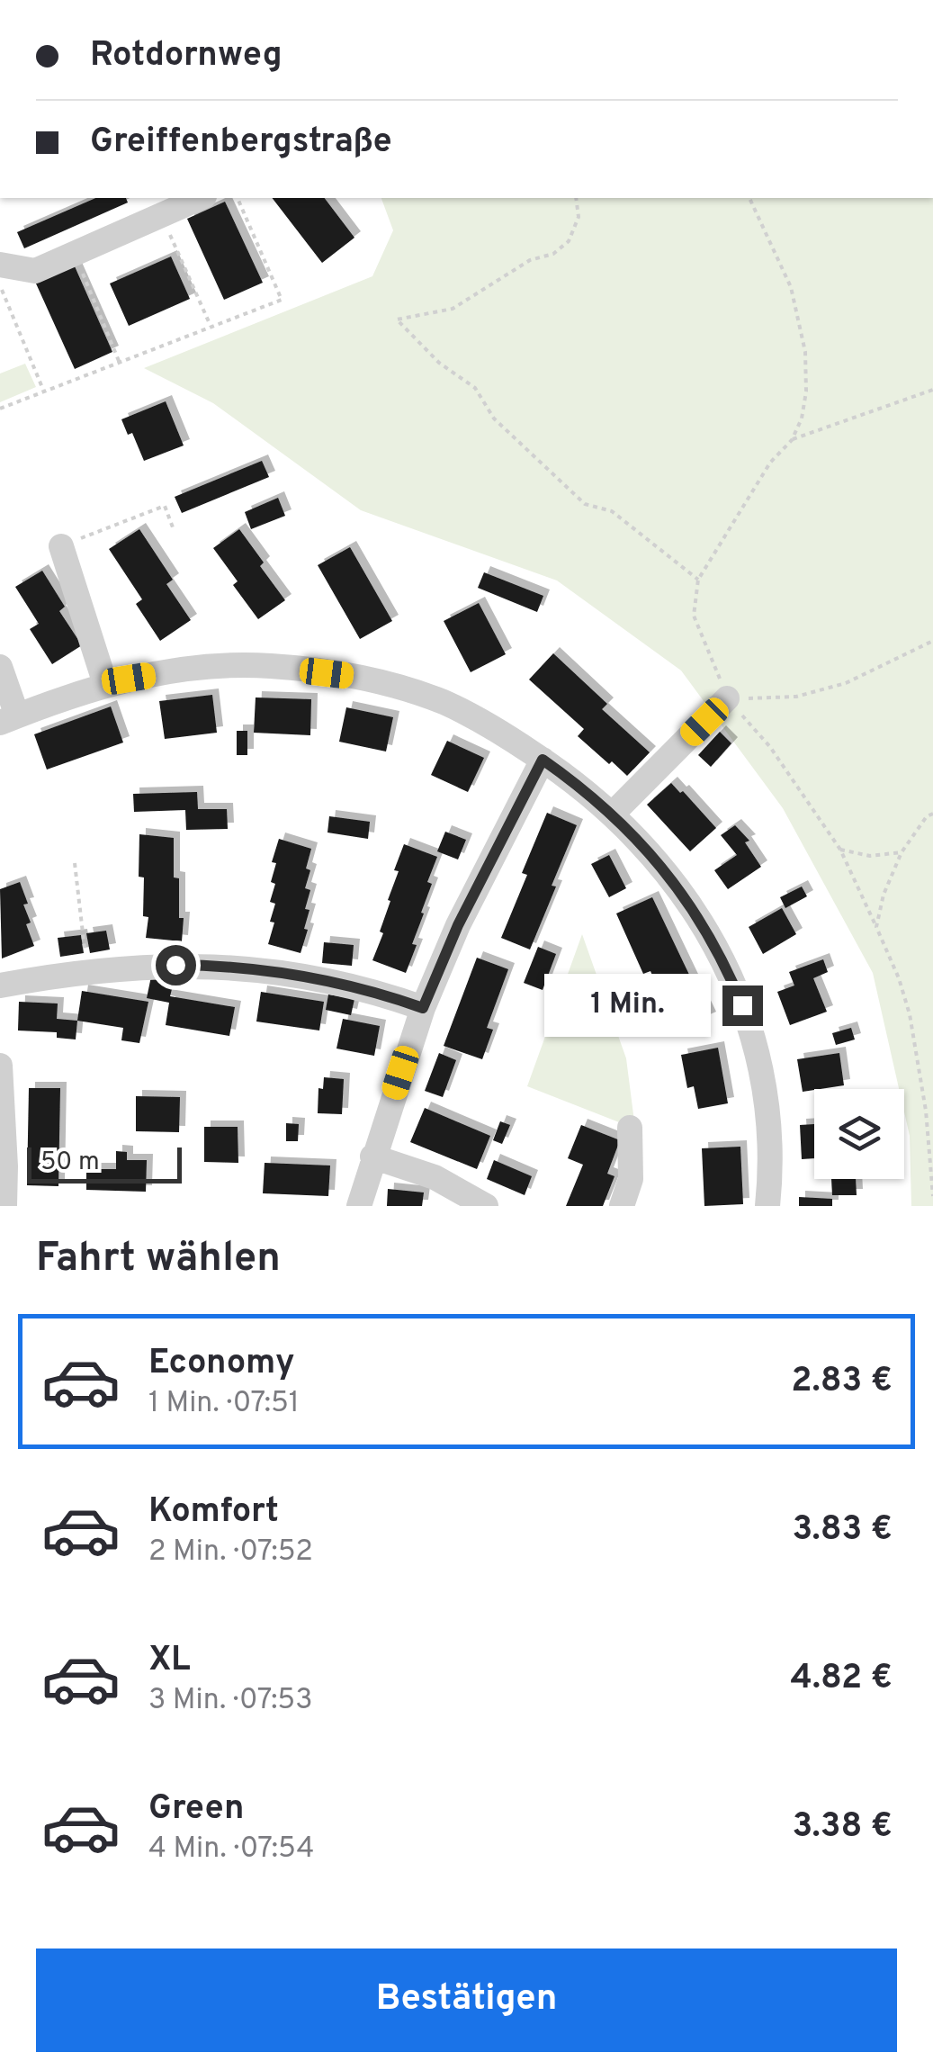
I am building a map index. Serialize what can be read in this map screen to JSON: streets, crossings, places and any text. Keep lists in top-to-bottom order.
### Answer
{
  "scale_bar": "50 m",
  "page": {
    "banner": ["Rotdornweg", "Greiffenbergstraße"],
    "bubble": "1 Min.",
    "scale": "50 m",
    "heading": "Fahrt wählen",
    "list": [
      {
        "name": "Economy",
        "note": "1 Min. · 07:51",
        "value": "2.83 €"
      },
      {
        "name": "Komfort",
        "note": "2 Min. · 07:52",
        "value": "3.83 €"
      },
      {
        "name": "XL",
        "note": "3 Min. · 07:53",
        "value": "4.82 €"
      },
      {
        "name": "Green",
        "note": "4 Min. · 07:54",
        "value": "3.38 €"
      }
    ],
    "buttons": "Bestätigen"
  }
}
